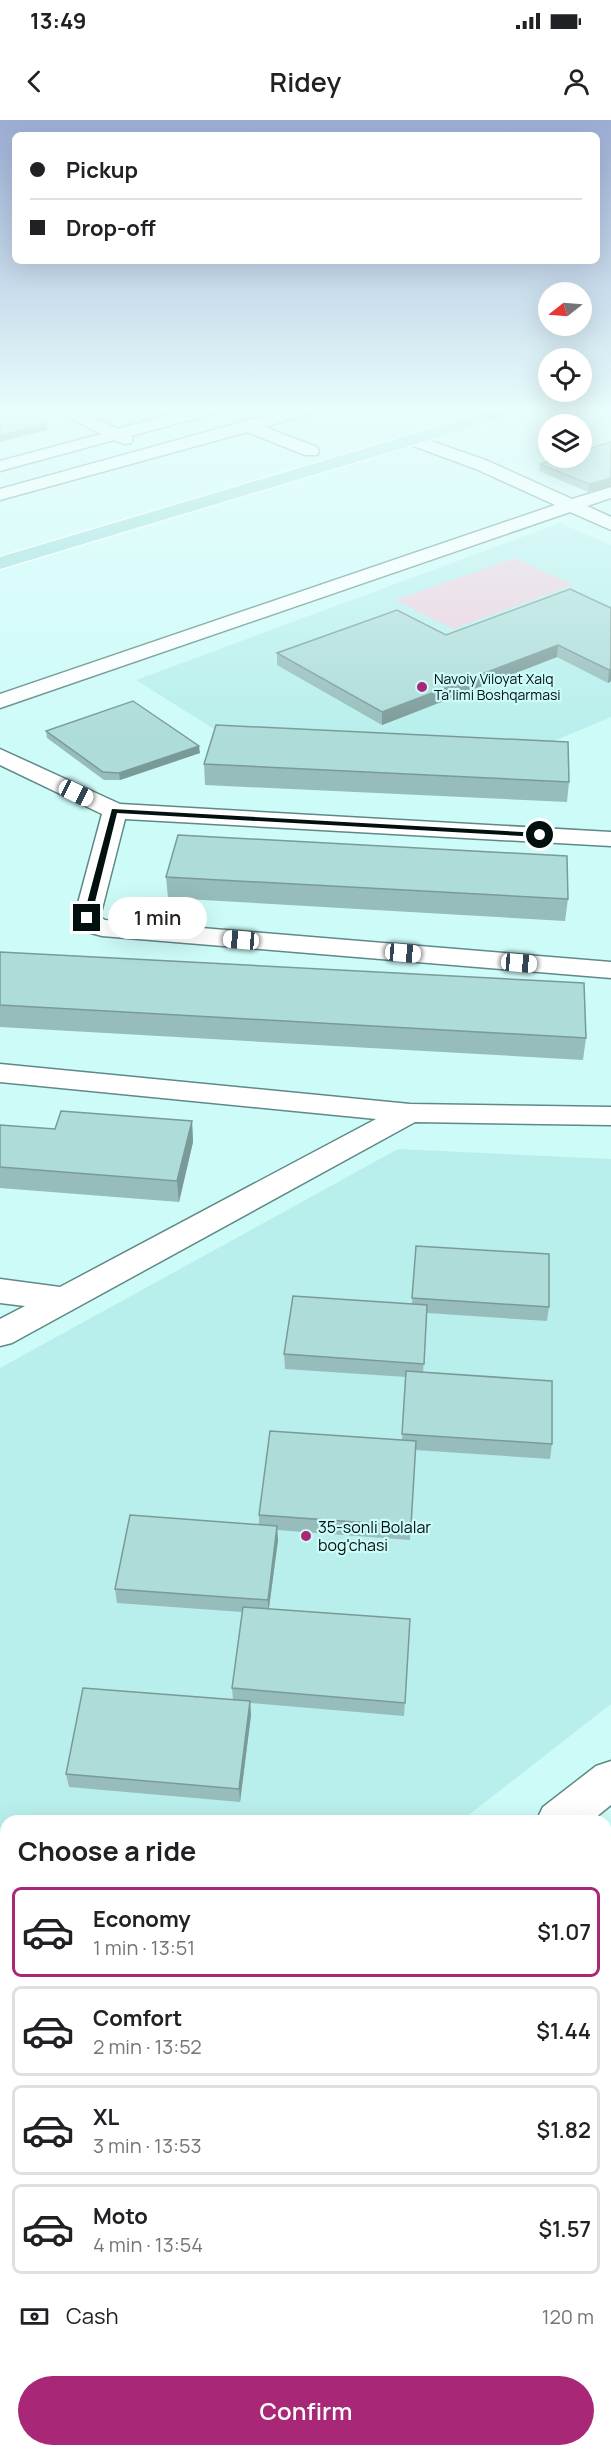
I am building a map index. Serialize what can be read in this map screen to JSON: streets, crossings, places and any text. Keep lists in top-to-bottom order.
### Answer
{
  "places": ["Navoiy Viloyat Xalq Ta'limi Boshqarmasi", "35-sonli Bolalar bog'chasi"],
  "north": "left",
  "page": {
    "status": "13:49",
    "header": "Ridey",
    "banner": ["Pickup", "Drop-off"],
    "bubble": "1 min",
    "heading": "Choose a ride",
    "list": [
      {
        "name": "Economy",
        "note": "1 min · 13:51",
        "value": "$1.07"
      },
      {
        "name": "Comfort",
        "note": "2 min · 13:52",
        "value": "$1.44"
      },
      {
        "name": "XL",
        "note": "3 min · 13:53",
        "value": "$1.82"
      },
      {
        "name": "Moto",
        "note": "4 min · 13:54",
        "value": "$1.57"
      }
    ],
    "pay": ["Cash", "120 m"],
    "buttons": "Confirm"
  }
}
